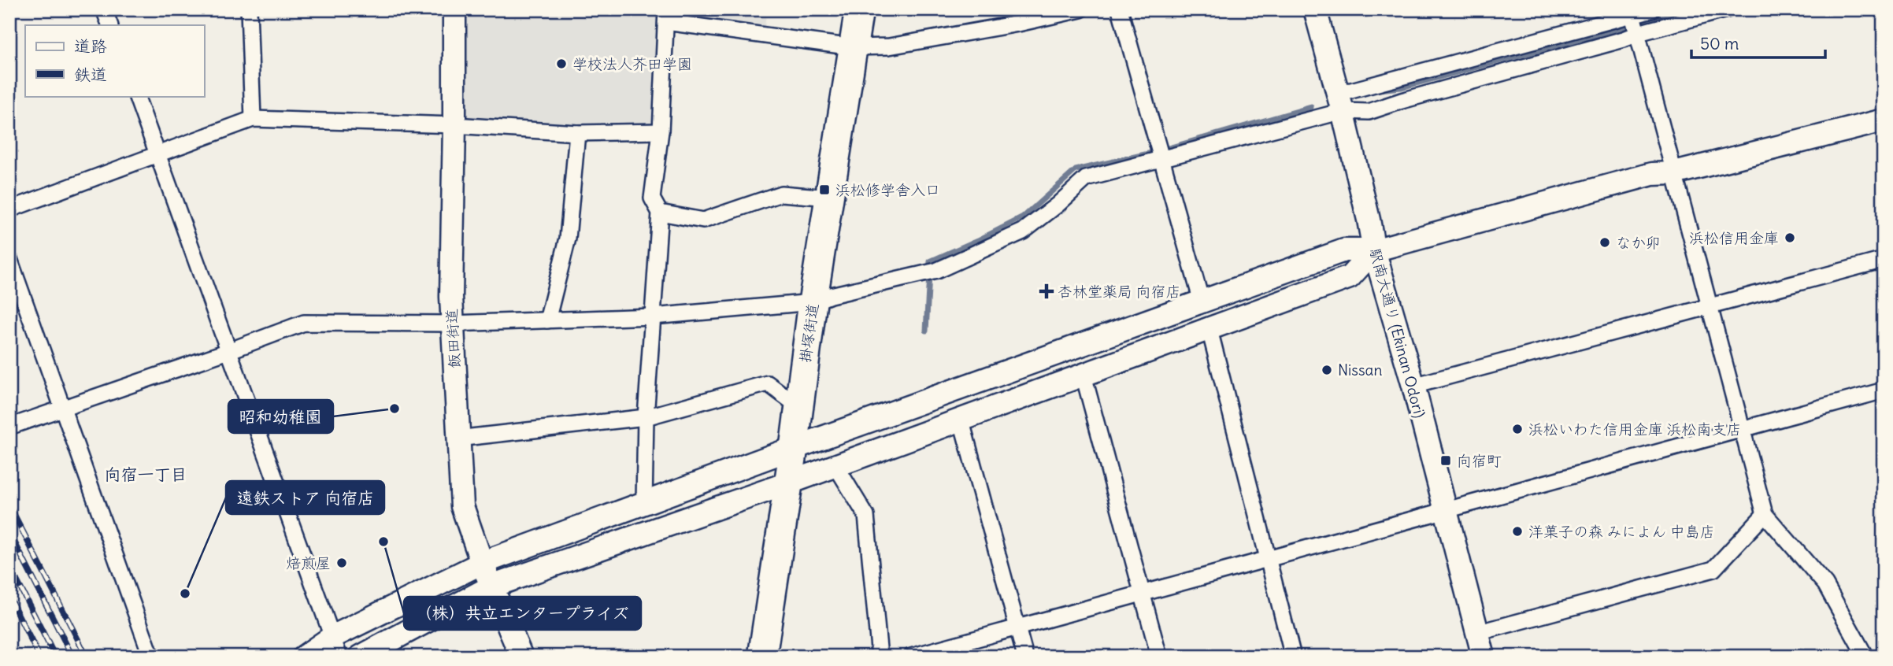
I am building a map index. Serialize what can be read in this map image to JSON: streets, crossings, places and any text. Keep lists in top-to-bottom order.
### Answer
{
  "streets": {
    "highway": ["掛塚街道"],
    "street": ["駅南大通り (Ekinan Odori)", "飯田街道"]
  },
  "districts": ["向宿一丁目"],
  "places": {
    "other": [
      "学校法人芥田学園",
      "浜松信用金庫",
      "なか卯",
      "Nissan",
      "昭和幼稚園",
      "浜松いわた信用金庫 浜松南支店",
      "洋菓子の森 みによん 中島店",
      "（株）共立エンタープライズ",
      "焙煎屋",
      "遠鉄ストア 向宿店"
    ],
    "transit": ["浜松修学舎入口", "向宿町"],
    "health": ["杏林堂薬局 向宿店"]
  },
  "legend": ["道路", "鉄道"],
  "scale_bar": "50 m"
}
